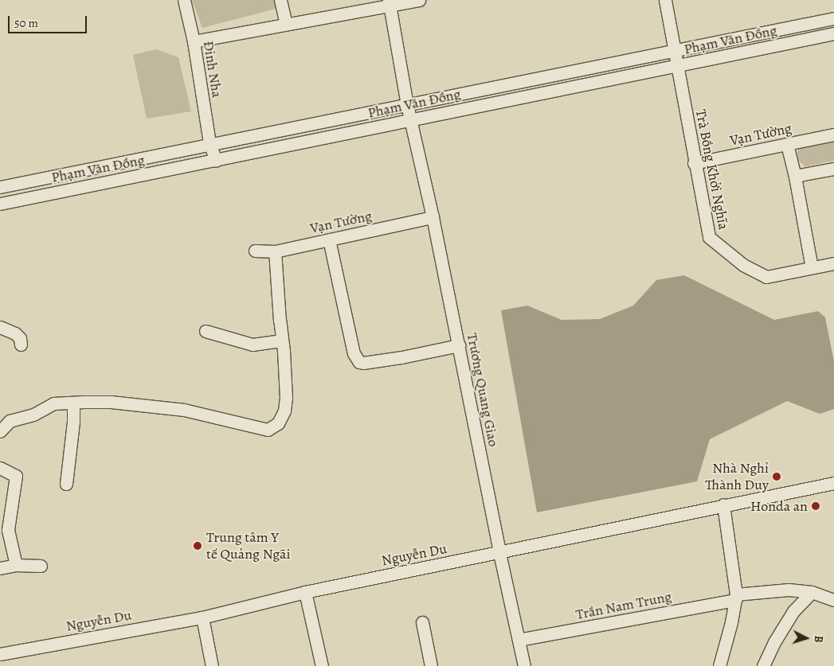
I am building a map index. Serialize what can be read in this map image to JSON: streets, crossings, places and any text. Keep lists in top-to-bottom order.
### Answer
{
  "streets": {
    "street": [
      "Phạm Văn Đồng",
      "Đinh Nha",
      "Vạn Tường",
      "Trà Bồng Khởi Nghĩa",
      "Trương Quang Giao",
      "Nguyễn Du",
      "Trần Nam Trung"
    ]
  },
  "crossings": [
    ["Phạm Văn Đồng", "Đinh Nha"],
    ["Phạm Văn Đồng", "Trà Bồng Khởi Nghĩa"],
    ["Phạm Văn Đồng", "Trương Quang Giao"],
    ["Vạn Tường", "Trà Bồng Khởi Nghĩa"],
    ["Vạn Tường", "Trương Quang Giao"],
    ["Trương Quang Giao", "Nguyễn Du"],
    ["Trương Quang Giao", "Trần Nam Trung"]
  ],
  "places": ["Nhà Nghỉ Thành Duy", "Honda an", "Trung tâm Y tế Quảng Ngãi"],
  "scale_bar": "50 m",
  "north": "right"
}
